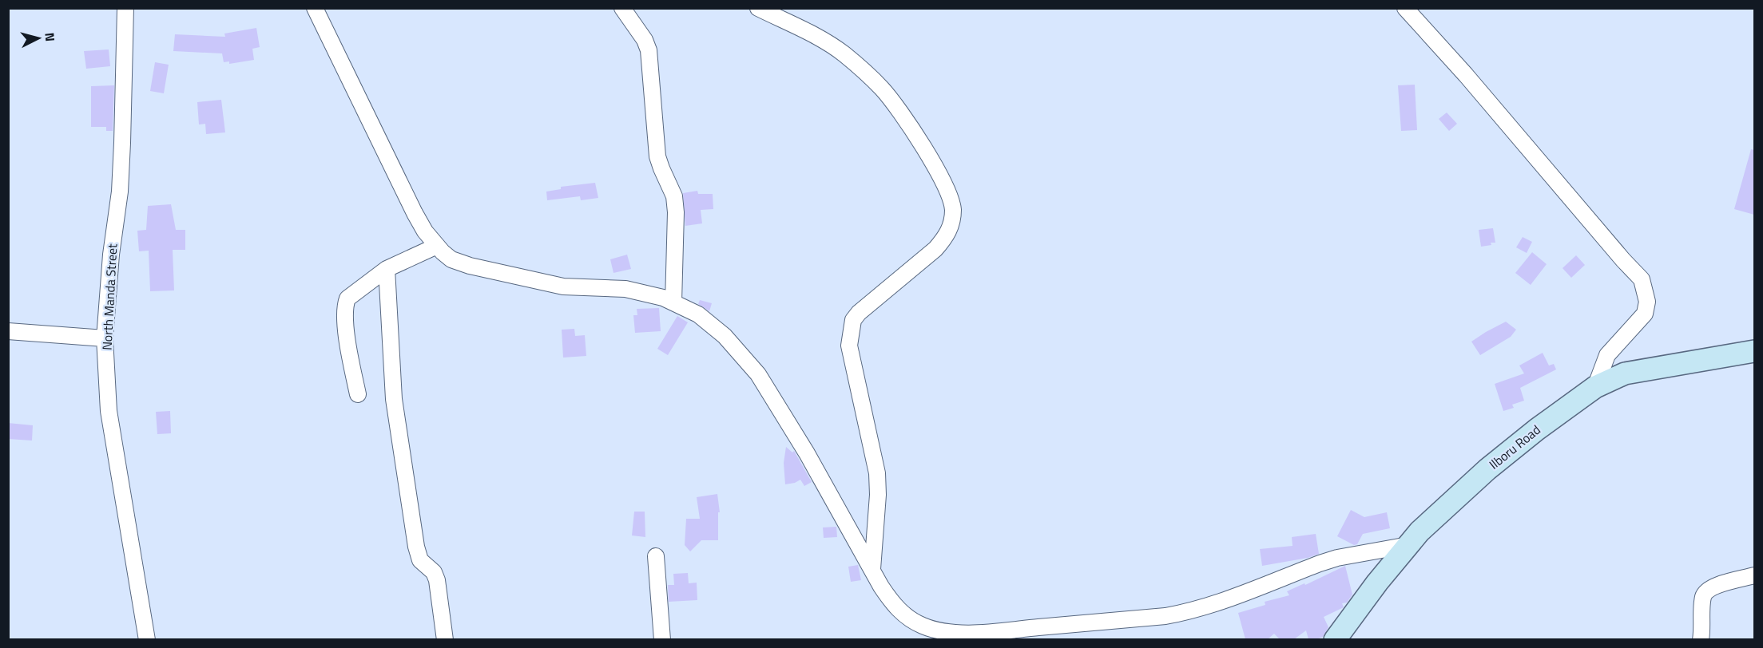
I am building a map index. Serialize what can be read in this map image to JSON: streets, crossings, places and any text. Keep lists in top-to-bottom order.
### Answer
{
  "streets": {
    "street": ["North Manda Street", "Ilboru Road"]
  },
  "north": "right"
}
